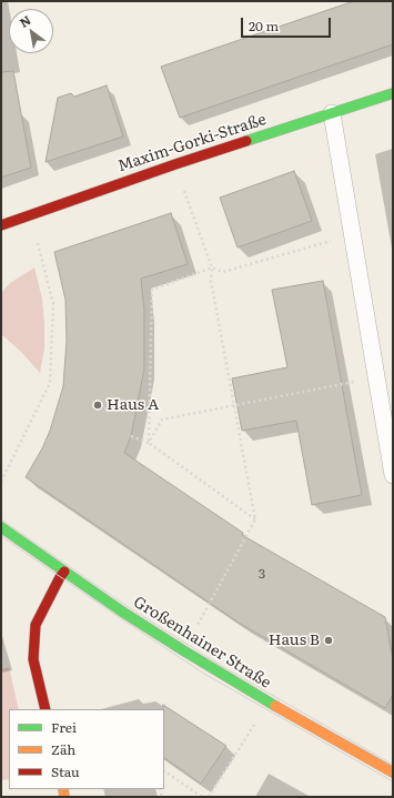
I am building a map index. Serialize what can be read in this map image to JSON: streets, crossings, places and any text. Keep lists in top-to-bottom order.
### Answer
{
  "streets": {
    "street": ["Maxim-Gorki-Straße", "Großenhainer Straße"]
  },
  "places": ["Haus A", "Haus B"],
  "house_numbers": ["3"],
  "legend": ["Frei", "Zäh", "Stau"],
  "scale_bar": "20 m",
  "north": "top left"
}
